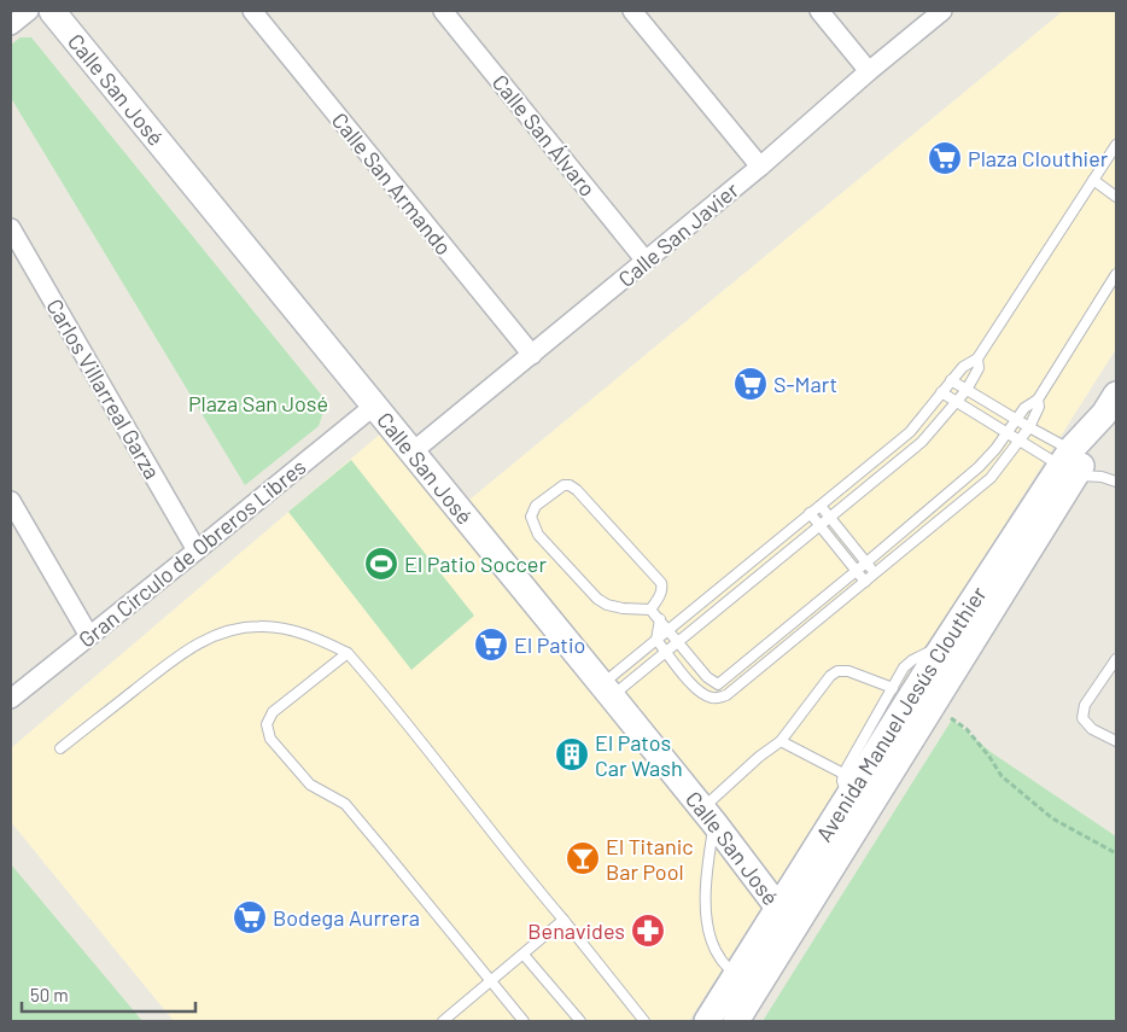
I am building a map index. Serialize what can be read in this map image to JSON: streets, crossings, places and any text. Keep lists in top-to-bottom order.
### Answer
{
  "streets": {
    "street": [
      "Calle San José",
      "Calle San Álvaro",
      "Calle San Armando",
      "Calle San Javier",
      "Carlos Villarreal Garza",
      "Gran Círculo de Obreros Libres",
      "Avenida Manuel Jesús Clouthier"
    ]
  },
  "crossings": [
    ["Calle San José", "Calle San Javier"],
    ["Calle San José", "Gran Círculo de Obreros Libres"],
    ["Calle San José", "Avenida Manuel Jesús Clouthier"],
    ["Calle San Álvaro", "Calle San Javier"],
    ["Calle San Armando", "Calle San Javier"],
    ["Carlos Villarreal Garza", "Gran Círculo de Obreros Libres"]
  ],
  "parks": ["Plaza San José"],
  "places": {
    "supermarket": [
      "Plaza Clouthier",
      "S-Mart",
      "El Patio",
      "Bodega Aurrera"
    ],
    "sports": ["El Patio Soccer"],
    "building": ["El Patos Car Wash"],
    "bar": ["El Titanic Bar Pool"],
    "pharmacy": ["Benavides"]
  },
  "scale_bar": "50 m"
}
